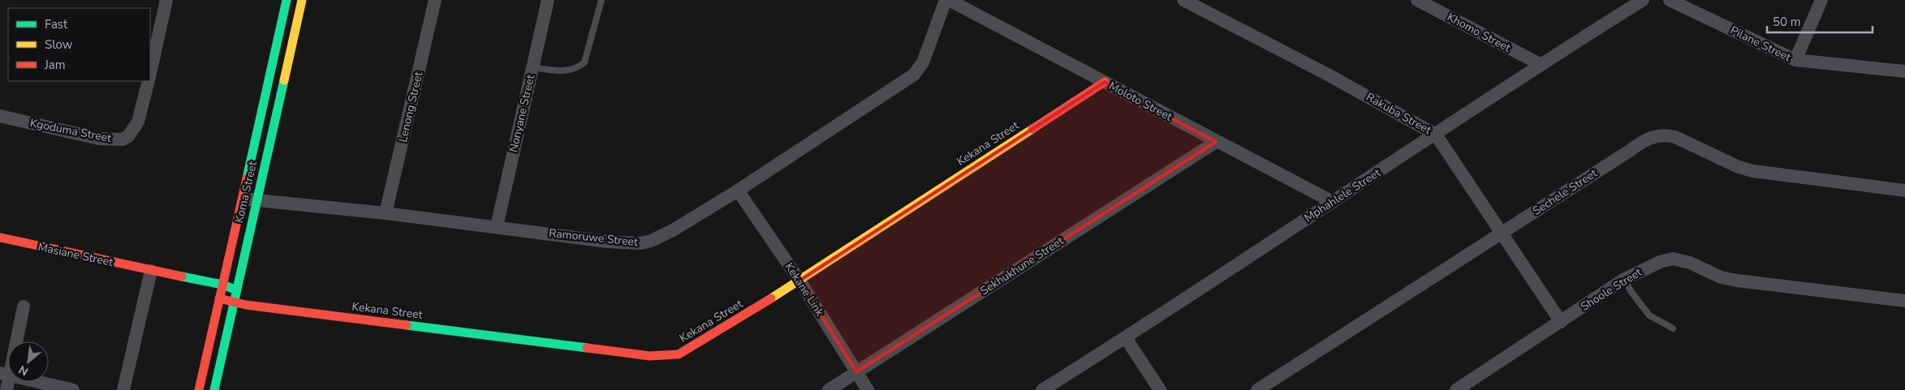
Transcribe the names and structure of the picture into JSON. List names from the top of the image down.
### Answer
{
  "streets": {
    "street": [
      "Khomo Street",
      "Pilane Street",
      "Moloto Street",
      "Lenong Street",
      "Nonyane Street",
      "Rakuba Street",
      "Kgoduma Street",
      "Kekana Street",
      "Koma Street",
      "Sechele Street",
      "Mphahlele Street",
      "Ramoruwe Street",
      "Masiane Street",
      "Sekhukhune Street",
      "Kekane Link",
      "Shoole Street"
    ]
  },
  "crossings": [
    ["Khomo Street", "Mphahlele Street"],
    ["Moloto Street", "Kekana Street"],
    ["Moloto Street", "Mphahlele Street"],
    ["Moloto Street", "Sekhukhune Street"],
    ["Lenong Street", "Ramoruwe Street"],
    ["Nonyane Street", "Ramoruwe Street"],
    ["Rakuba Street", "Sechele Street"],
    ["Rakuba Street", "Mphahlele Street"],
    ["Rakuba Street", "Shoole Street"],
    ["Kekana Street", "Koma Street"],
    ["Kekana Street", "Kekane Link"],
    ["Koma Street", "Ramoruwe Street"],
    ["Koma Street", "Masiane Street"],
    ["Ramoruwe Street", "Kekane Link"],
    ["Sekhukhune Street", "Kekane Link"]
  ],
  "legend": ["Fast", "Slow", "Jam"],
  "scale_bar": "50 m",
  "north": "bottom left"
}
